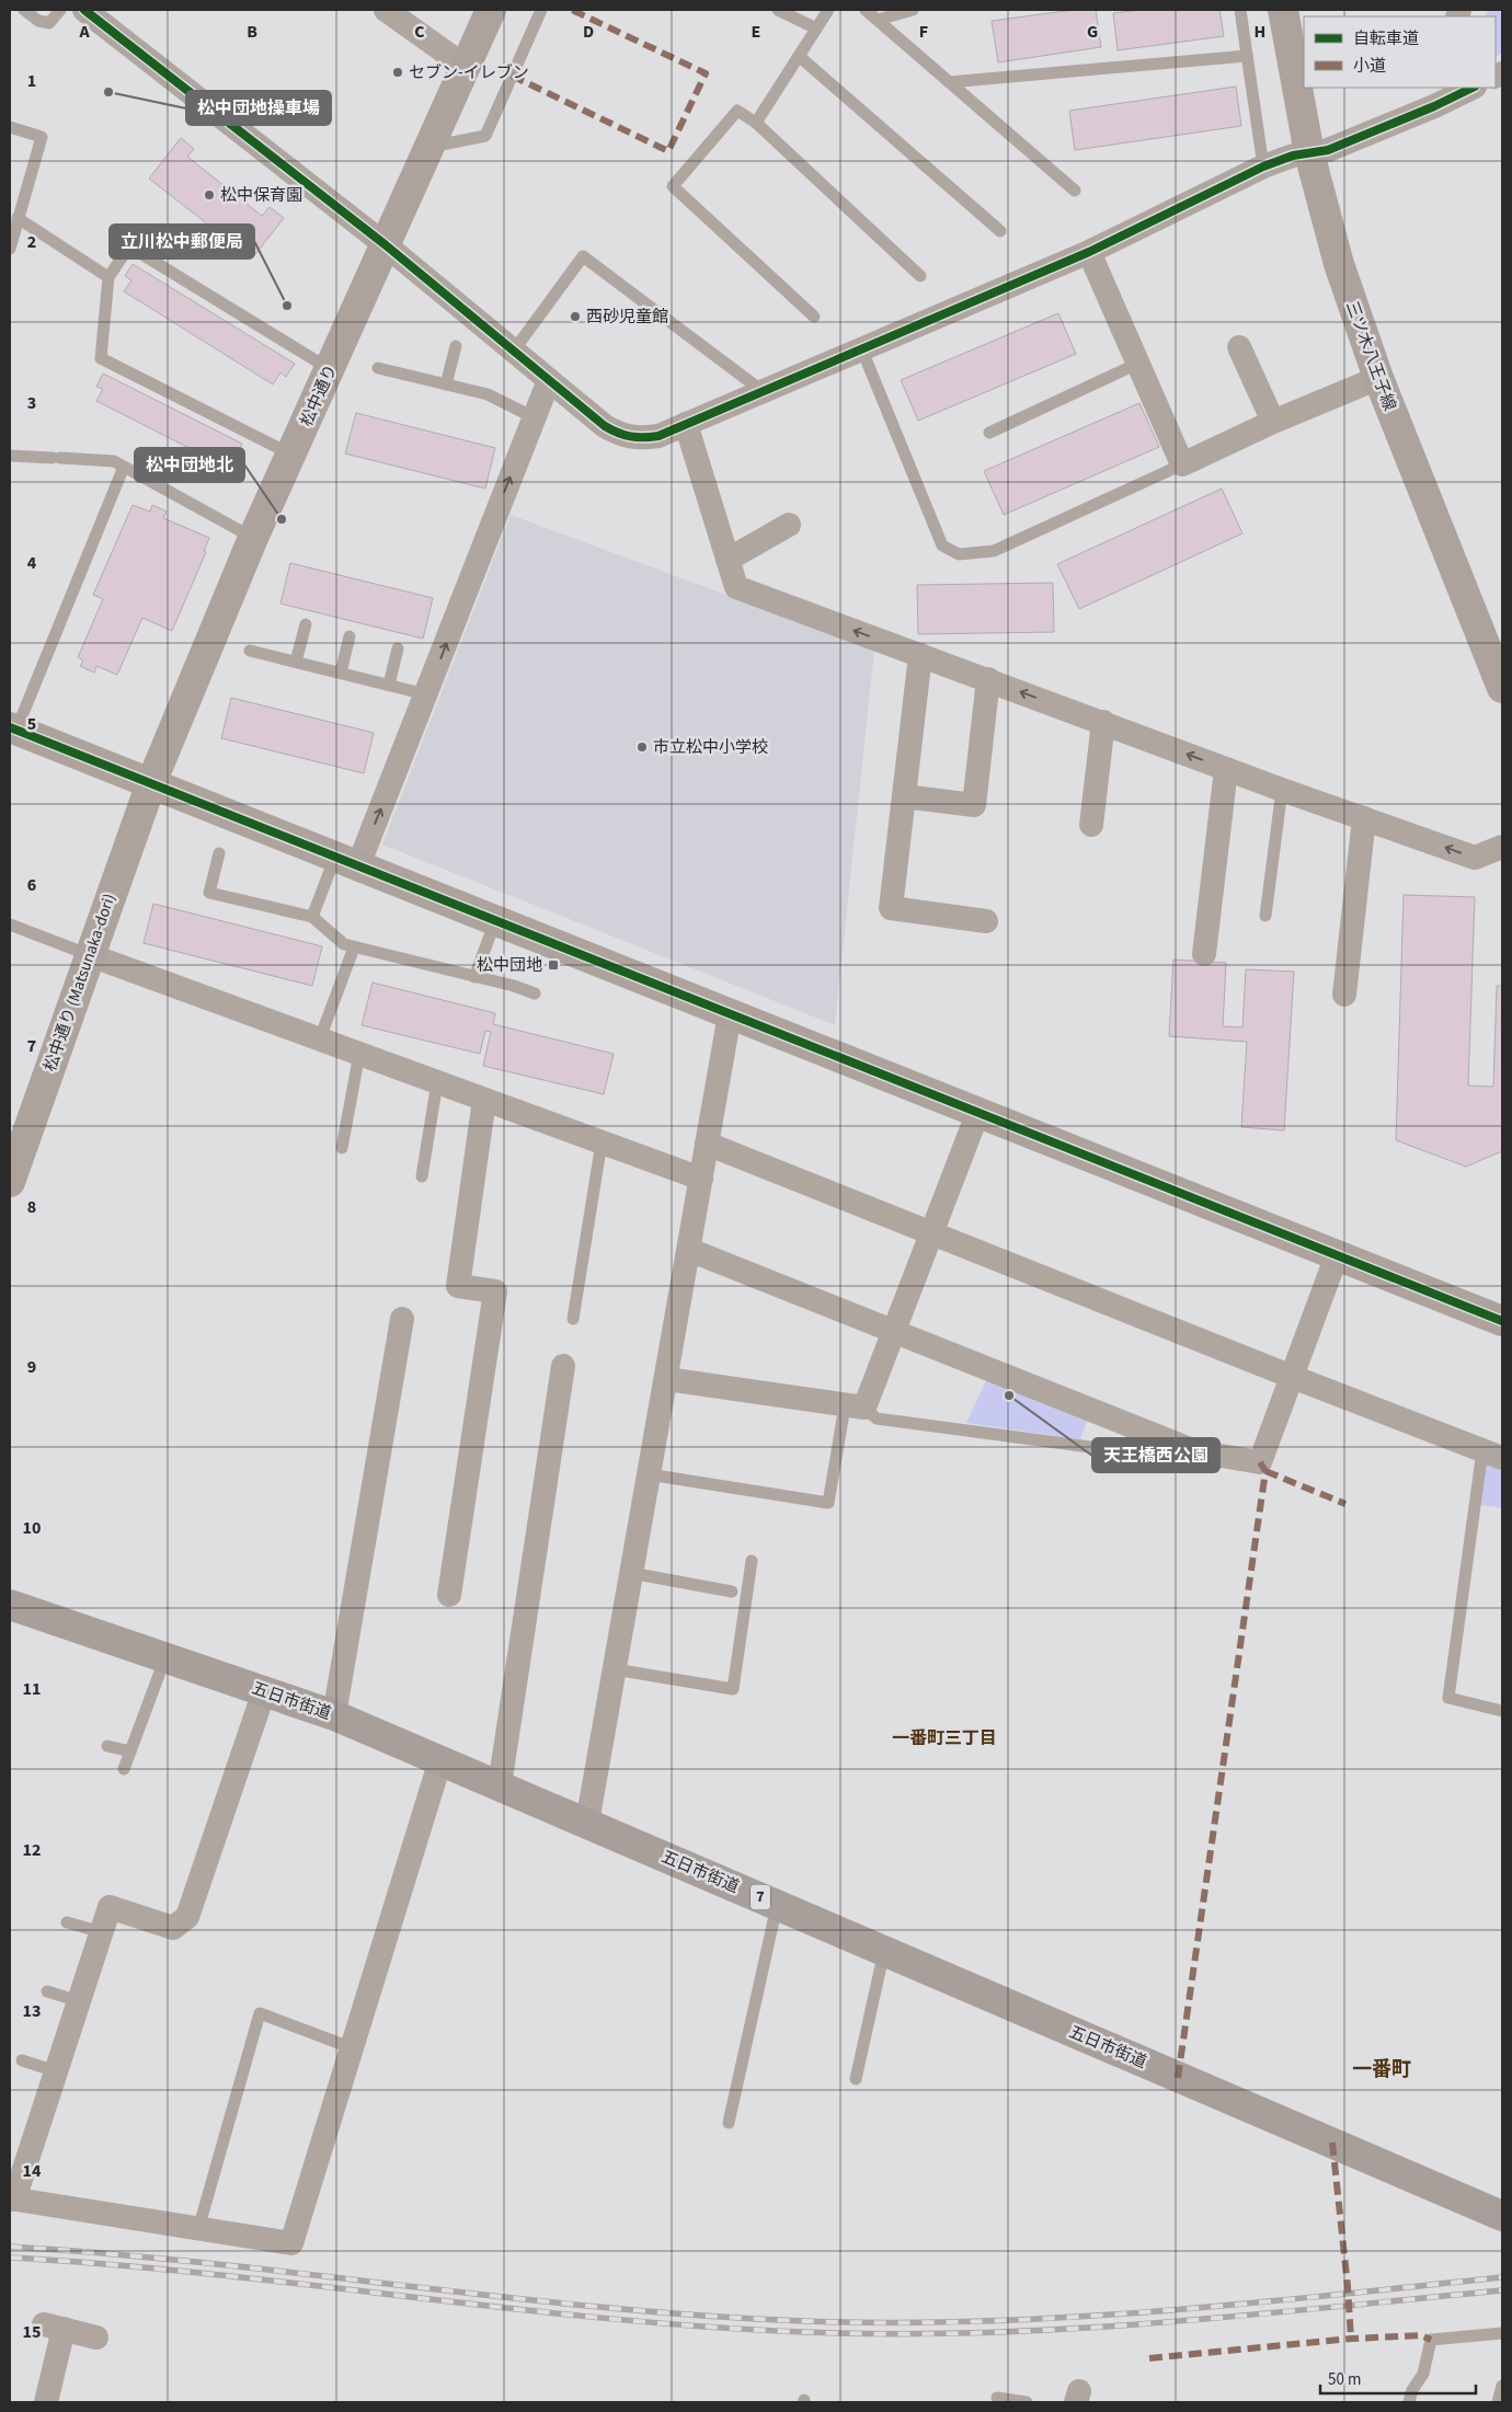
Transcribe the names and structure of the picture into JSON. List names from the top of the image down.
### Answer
{
  "streets": {
    "main road": ["五日市街道", "7"],
    "street": ["三ツ木八王子線", "松中通り", "松中通り (Matsunaka-dori)"]
  },
  "crossings": [
    ["松中通り", "松中通り (Matsunaka-dori)"]
  ],
  "districts": ["一番町三丁目", "一番町"],
  "places": {
    "other": [
      "セブン-イレブン",
      "松中団地操車場",
      "松中保育園",
      "立川松中郵便局",
      "西砂児童館",
      "松中団地北",
      "市立松中小学校",
      "天王橋西公園"
    ],
    "transit": ["松中団地"]
  },
  "legend": ["自転車道", "小道"],
  "scale_bar": "50 m",
  "grid": {
    "columns": [
      "A",
      "B",
      "C",
      "D",
      "E",
      "F",
      "G",
      "H"
    ],
    "rows": [
      "1",
      "2",
      "3",
      "4",
      "5",
      "6",
      "7",
      "8",
      "9",
      "10",
      "11",
      "12",
      "13",
      "14",
      "15"
    ]
  }
}
